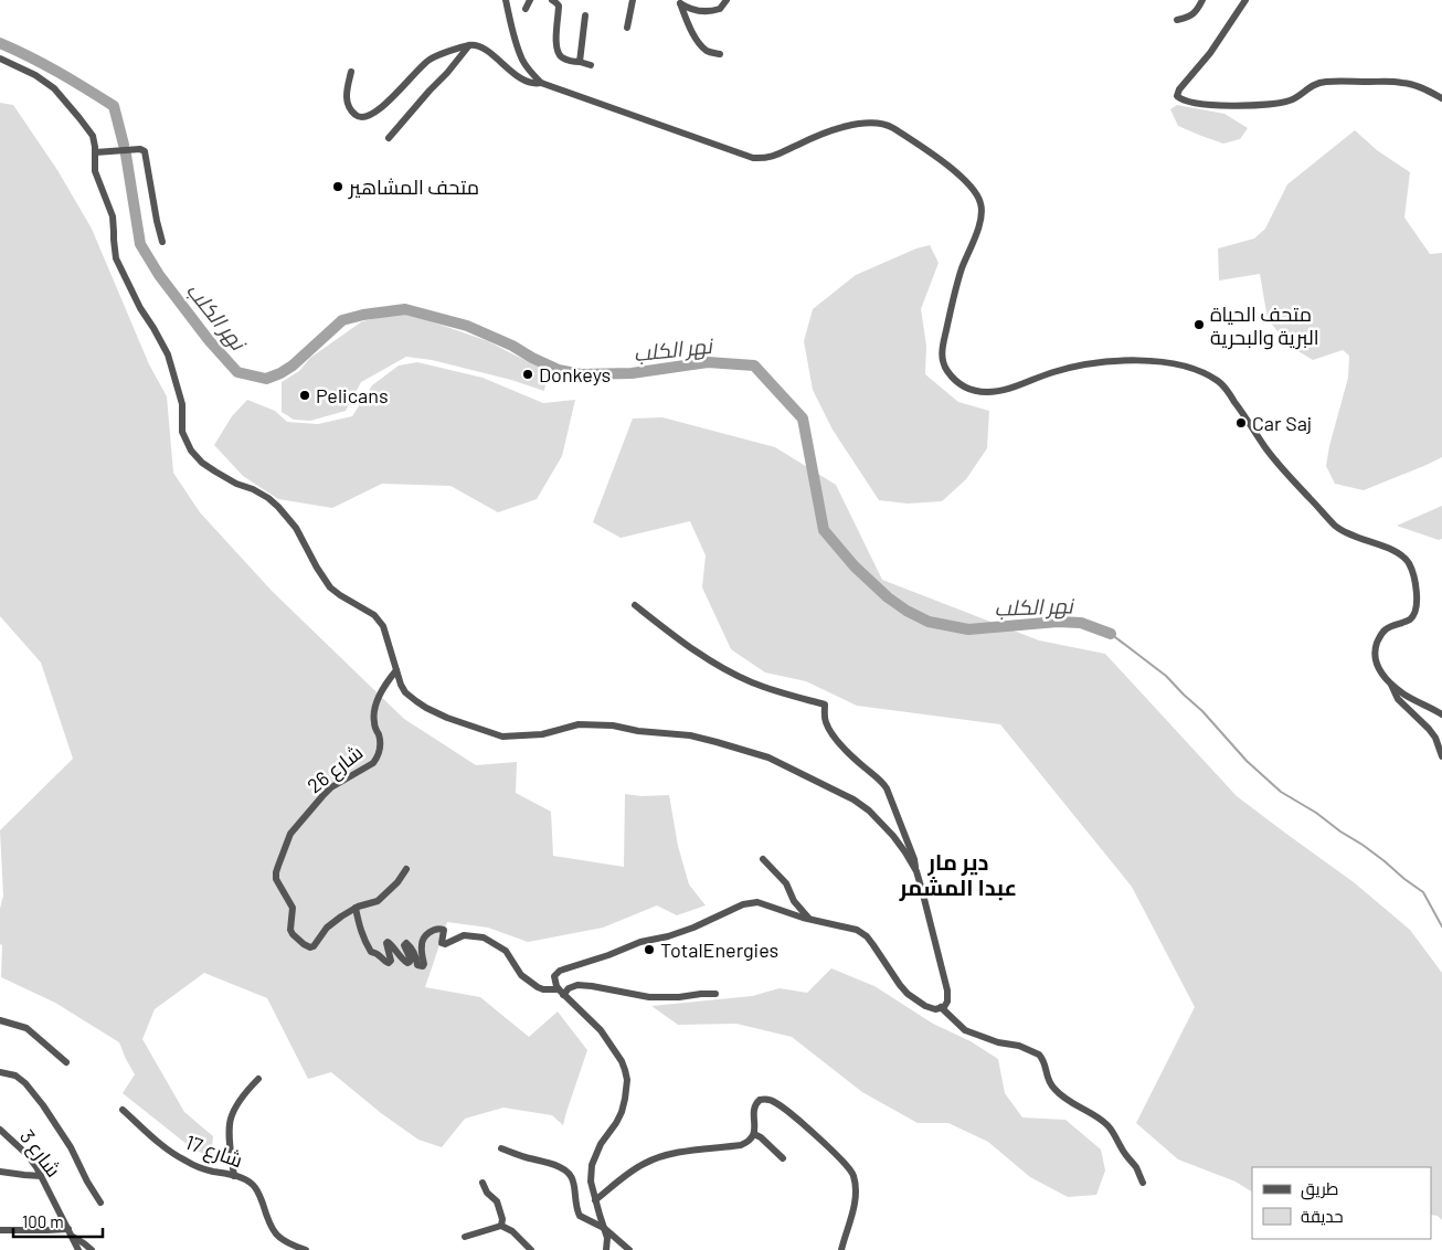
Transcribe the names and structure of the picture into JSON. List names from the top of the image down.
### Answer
{
  "streets": {
    "street": ["شارع 26", "شارع 17", "شارع 3"]
  },
  "districts": ["دير مار عبدا المشمر"],
  "water": ["نهر الكلب"],
  "places": [
    "متحف المشاهير",
    "متحف الحياة البرية والبحرية",
    "Donkeys",
    "Pelicans",
    "Car Saj",
    "TotalEnergies"
  ],
  "legend": ["طريق", "حديقة"],
  "scale_bar": "100 m"
}
